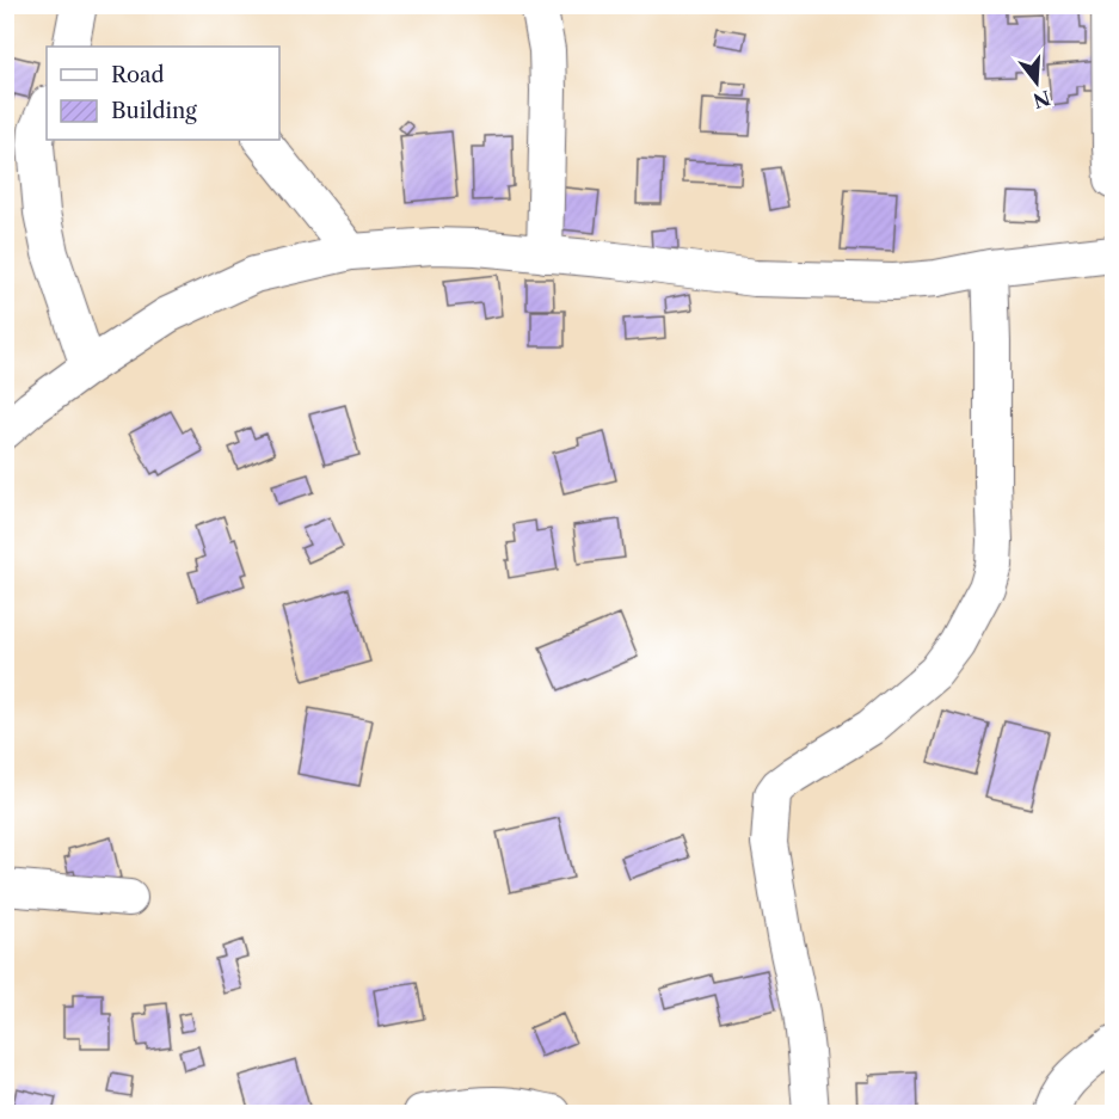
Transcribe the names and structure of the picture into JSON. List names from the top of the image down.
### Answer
{
  "legend": ["Road", "Building"],
  "north": "bottom"
}
